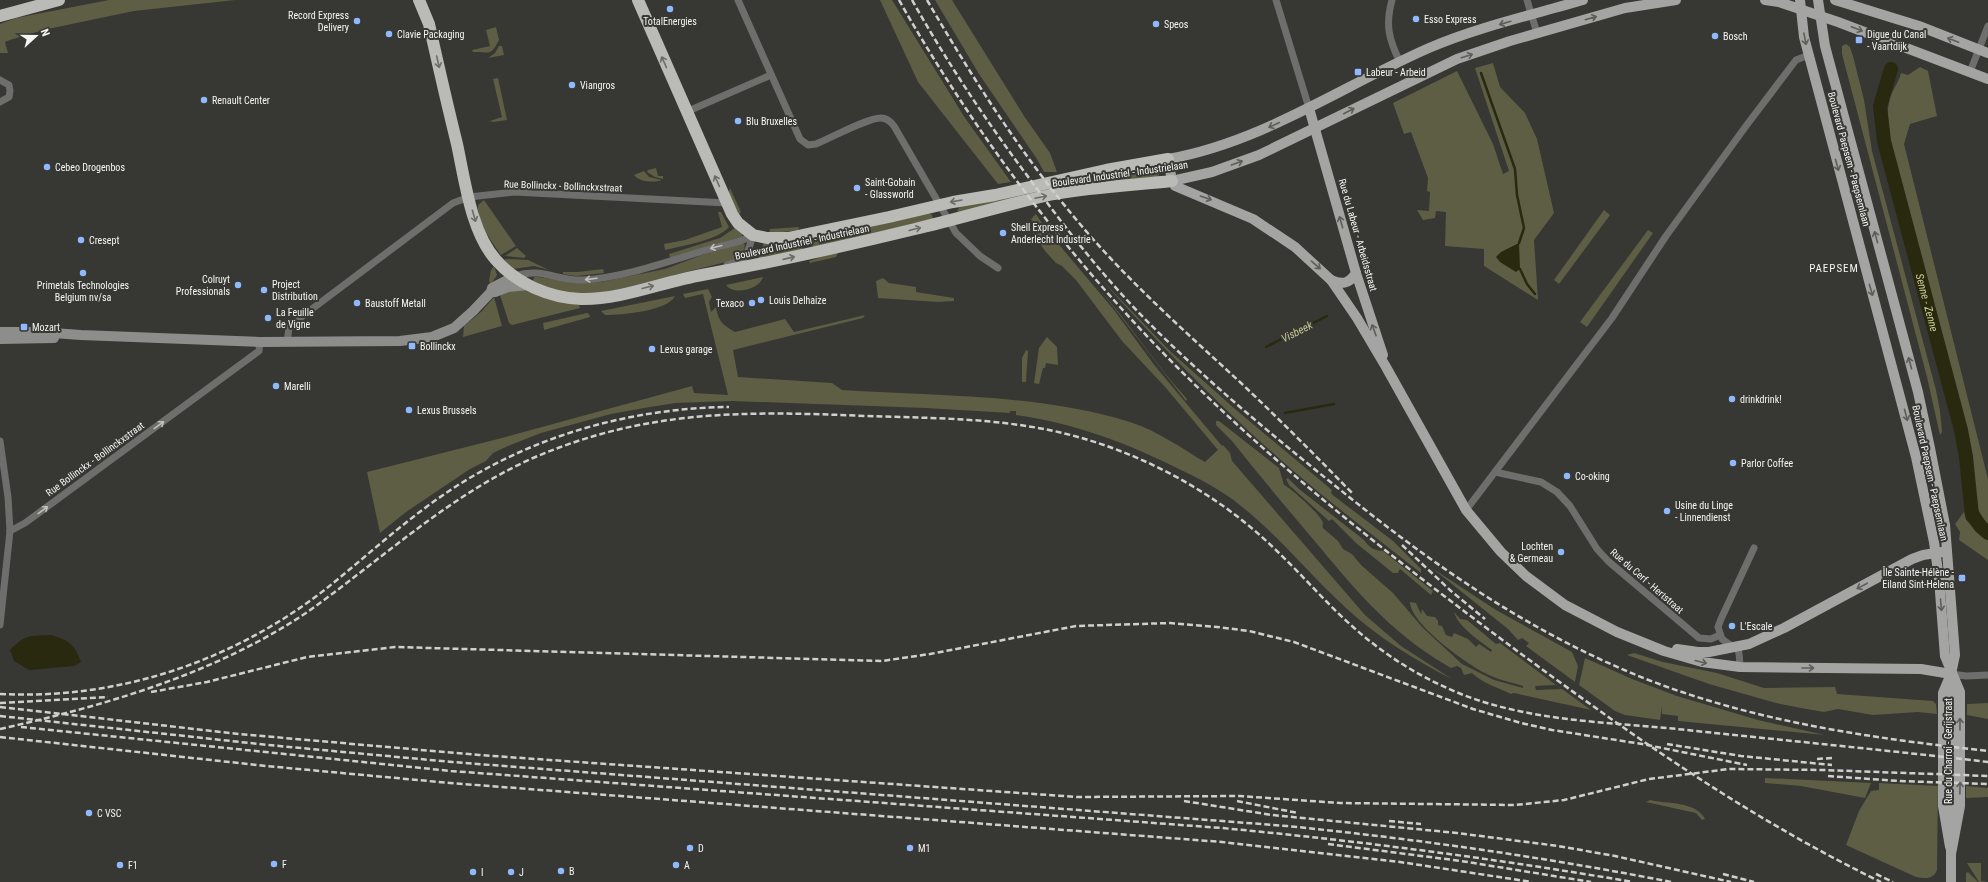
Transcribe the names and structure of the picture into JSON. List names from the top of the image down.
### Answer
{
  "streets": {
    "highway": ["Boulevard Industriel - Industrielaan"],
    "main road": ["Boulevard Paepsem - Paepsemlaan", "Rue du Labeur - Arbeidsstraat", "Rue du Charroi - Gerijstraat"],
    "street": ["Rue Bollinckx - Bollinckxstraat", "Rue du Cerf - Hertstraat"]
  },
  "crossings": [
    ["Boulevard Paepsem - Paepsemlaan", "Rue du Charroi - Gerijstraat"],
    ["Boulevard Industriel - Industrielaan", "Rue Bollinckx - Bollinckxstraat"],
    ["Boulevard Industriel - Industrielaan", "Rue du Labeur - Arbeidsstraat"]
  ],
  "one_way": ["Rue Bollinckx - Bollinckxstraat"],
  "districts": ["PAEPSEM"],
  "water": ["Senne - Zenne", "Visbeek"],
  "places": {
    "other": [
      "TotalEnergies",
      "Esso Express",
      "Record Express Delivery",
      "Speos",
      "Clavie Packaging",
      "Bosch",
      "Viangros",
      "Renault Center",
      "Blu Bruxelles",
      "Cebeo Drogenbos",
      "Saint-Gobain - Glassworld",
      "Shell Express Anderlecht Industrie",
      "Cresept",
      "Primetals Technologies Belgium nv/sa",
      "Colruyt Professionals",
      "Project Distribution",
      "Louis Delhaize",
      "Baustoff Metall",
      "Texaco",
      "La Feuille de Vigne",
      "Lexus garage",
      "Marelli",
      "drinkdrink!",
      "Lexus Brussels",
      "Parlor Coffee",
      "Co-oking",
      "Usine du Linge - Linnendienst",
      "Lochten & Germeau",
      "L'Escale",
      "C VSC",
      "D",
      "M1",
      "F",
      "F1",
      "A",
      "B",
      "I",
      "J"
    ],
    "transit": [
      "Digue du Canal - Vaartdijk",
      "Labeur - Arbeid",
      "Mozart",
      "Bollinckx",
      "Île Sainte-Hélène - Eiland Sint-Helena"
    ]
  },
  "north": "right"
}
